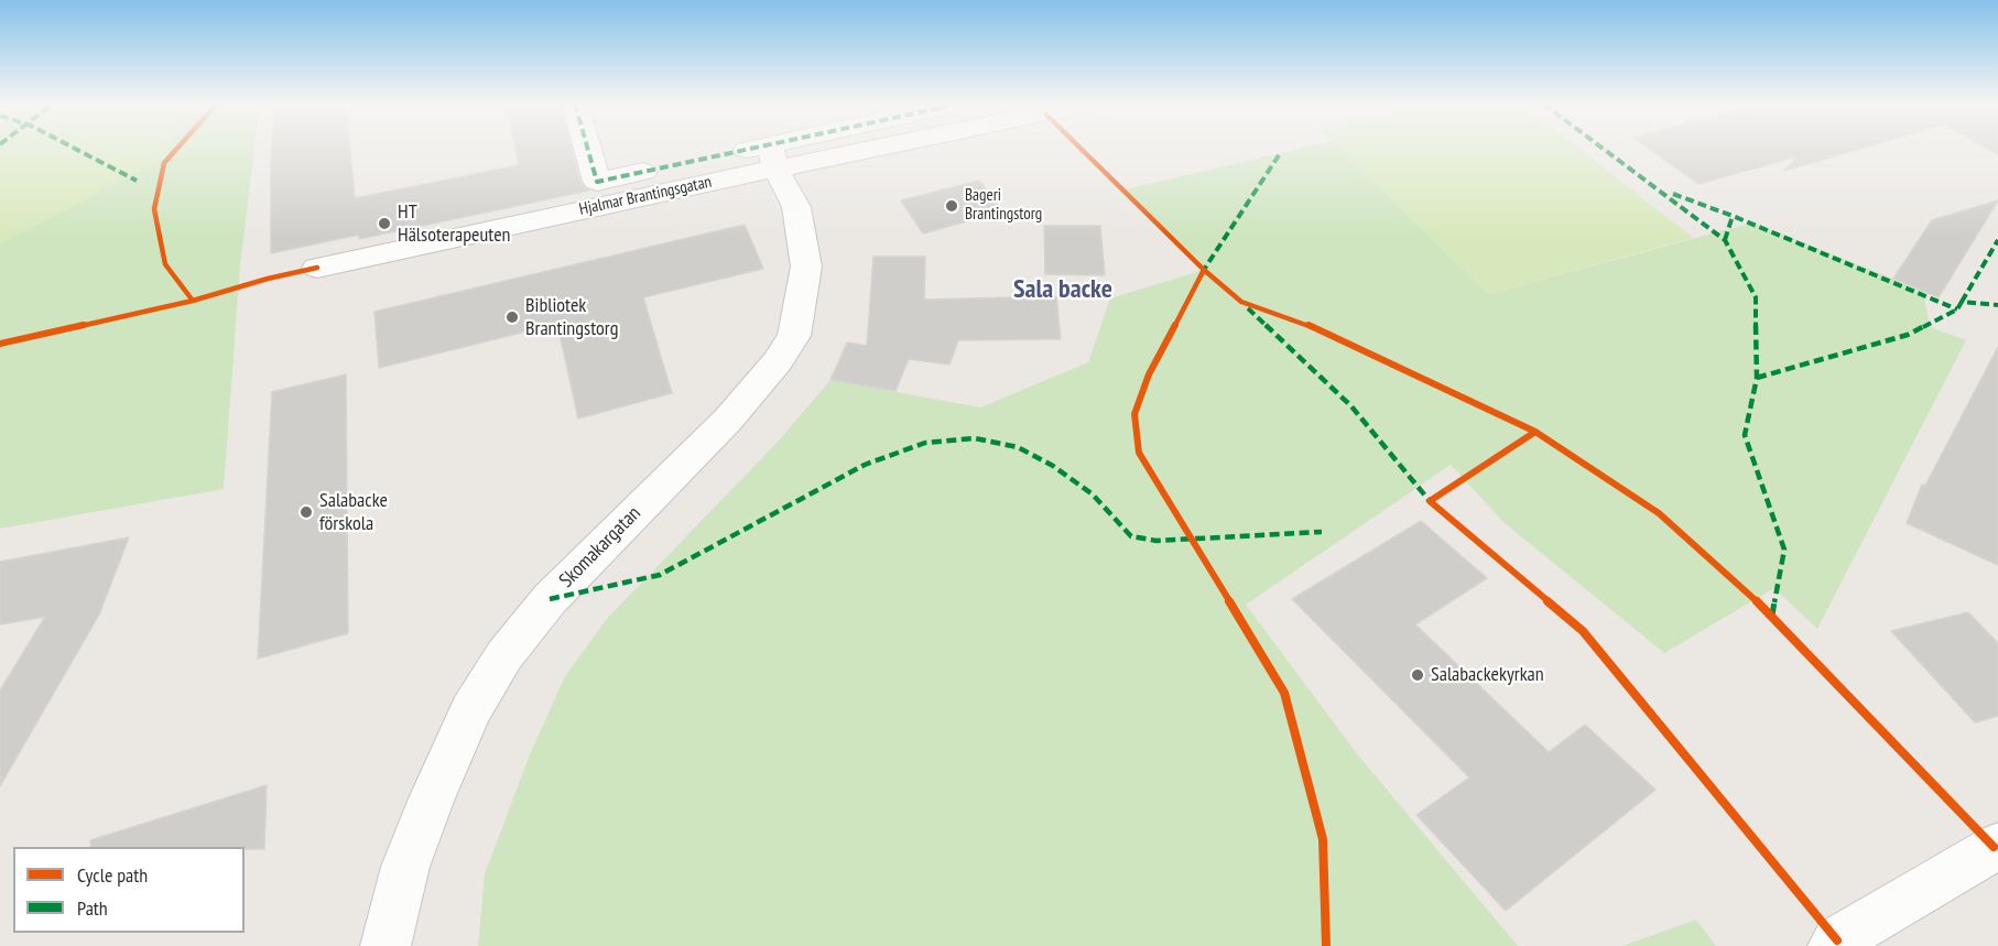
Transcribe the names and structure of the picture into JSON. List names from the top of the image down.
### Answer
{
  "streets": {
    "street": ["Hjalmar Brantingsgatan", "Skomakargatan"]
  },
  "crossings": [
    ["Hjalmar Brantingsgatan", "Skomakargatan"]
  ],
  "districts": ["Sala backe"],
  "places": [
    "Bageri Brantingstorg",
    "HT Hälsoterapeuten",
    "Bibliotek Brantingstorg",
    "Salabacke förskola",
    "Salabackekyrkan"
  ],
  "legend": ["Cycle path", "Path"]
}
